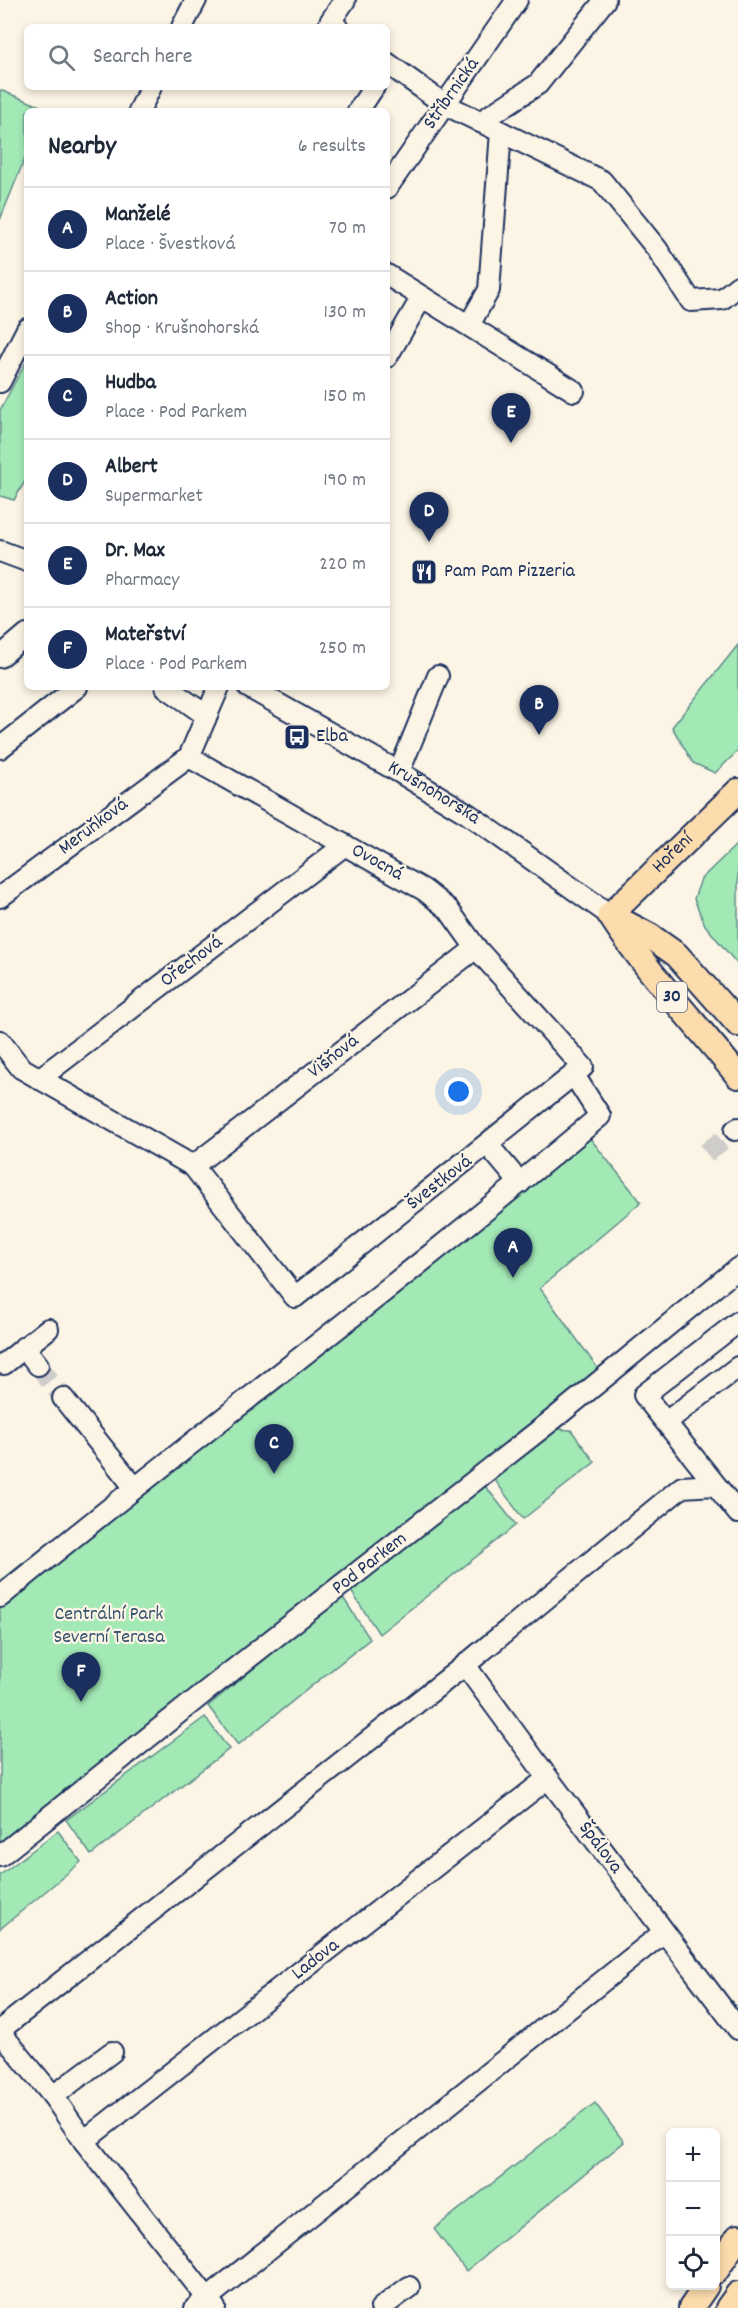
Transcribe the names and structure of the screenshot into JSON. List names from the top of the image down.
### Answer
{
  "streets": {
    "main road": ["Krušnohorská", "Hoření", "30"],
    "street": [
      "Stříbrnická",
      "Meruňková",
      "Ovocná",
      "Ořechová",
      "Višňová",
      "Švestková",
      "Pod Parkem",
      "Špálova",
      "Ladova"
    ]
  },
  "crossings": [
    ["Krušnohorská", "Hoření"],
    ["Meruňková", "Ovocná"],
    ["Ovocná", "Ořechová"],
    ["Ovocná", "Višňová"],
    ["Ovocná", "Švestková"],
    ["Višňová", "Švestková"],
    ["Špálova", "Ladova"]
  ],
  "parks": ["Centrální Park Severní Terasa"],
  "places": {
    "restaurant": ["Pam Pam Pizzeria"],
    "bus stop": ["Elba"]
  },
  "page": {
    "search": "Search here",
    "heading": ["Nearby", "6 results"],
    "list": [
      {
        "mark": "A",
        "name": "Manželé",
        "note": "Place · Švestková",
        "value": "70 m"
      },
      {
        "mark": "B",
        "name": "Action",
        "note": "Shop · Krušnohorská",
        "value": "130 m"
      },
      {
        "mark": "C",
        "name": "Hudba",
        "note": "Place · Pod Parkem",
        "value": "150 m"
      },
      {
        "mark": "D",
        "name": "Albert",
        "note": "Supermarket",
        "value": "190 m"
      },
      {
        "mark": "E",
        "name": "Dr. Max",
        "note": "Pharmacy",
        "value": "220 m"
      },
      {
        "mark": "F",
        "name": "Mateřství",
        "note": "Place · Pod Parkem",
        "value": "250 m"
      }
    ],
    "pins": [
      "E",
      "D",
      "B",
      "A",
      "C",
      "F"
    ],
    "map_buttons": ["+", "−"]
  }
}
